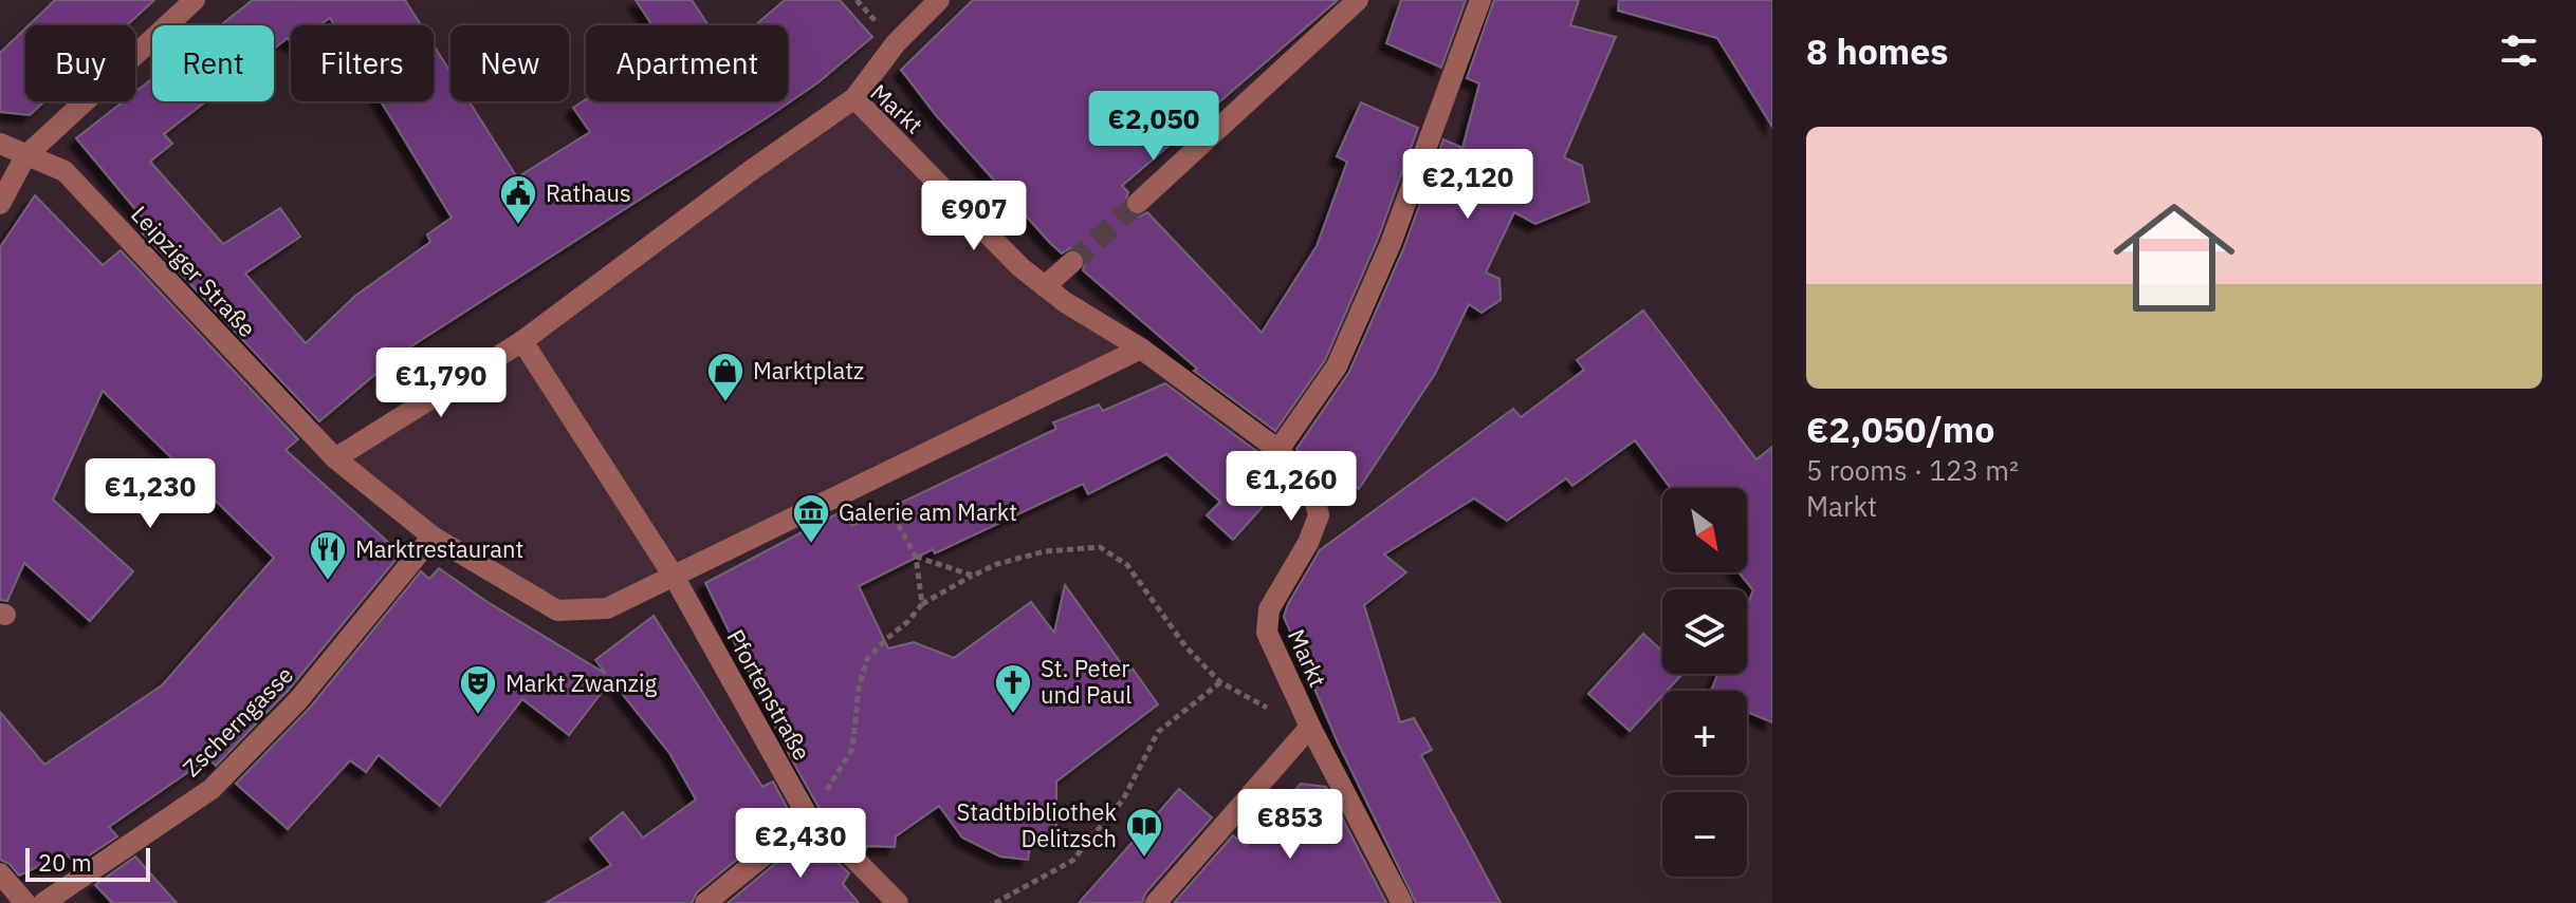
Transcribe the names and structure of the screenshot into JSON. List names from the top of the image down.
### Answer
{
  "streets": {
    "street": [
      "Markt",
      "Leipziger Straße",
      "Pfortenstraße",
      "Zscherngasse"
    ]
  },
  "crossings": [
    ["Markt", "Leipziger Straße"]
  ],
  "places": {
    "public building": ["Rathaus"],
    "shop": ["Marktplatz"],
    "museum": ["Galerie am Markt"],
    "restaurant": ["Marktrestaurant"],
    "church": ["St. Peter und Paul"],
    "theatre": ["Markt Zwanzig"],
    "library": ["Stadtbibliothek Delitzsch"]
  },
  "scale_bar": "20 m",
  "north": "bottom right",
  "page": {
    "heading": "8 homes",
    "chip": [
      "Buy",
      "Rent",
      "Filters",
      "New",
      "Apartment"
    ],
    "price": [
      "€2,050",
      "€2,120",
      "€907",
      "€1,790",
      "€1,260",
      "€1,230",
      "€853",
      "€2,430"
    ],
    "list": [
      {
        "name": "€2,050/mo",
        "note": "5 rooms · 123 m² · Markt"
      }
    ],
    "map_buttons": ["+", "−"],
    "scale": "20 m"
  }
}
